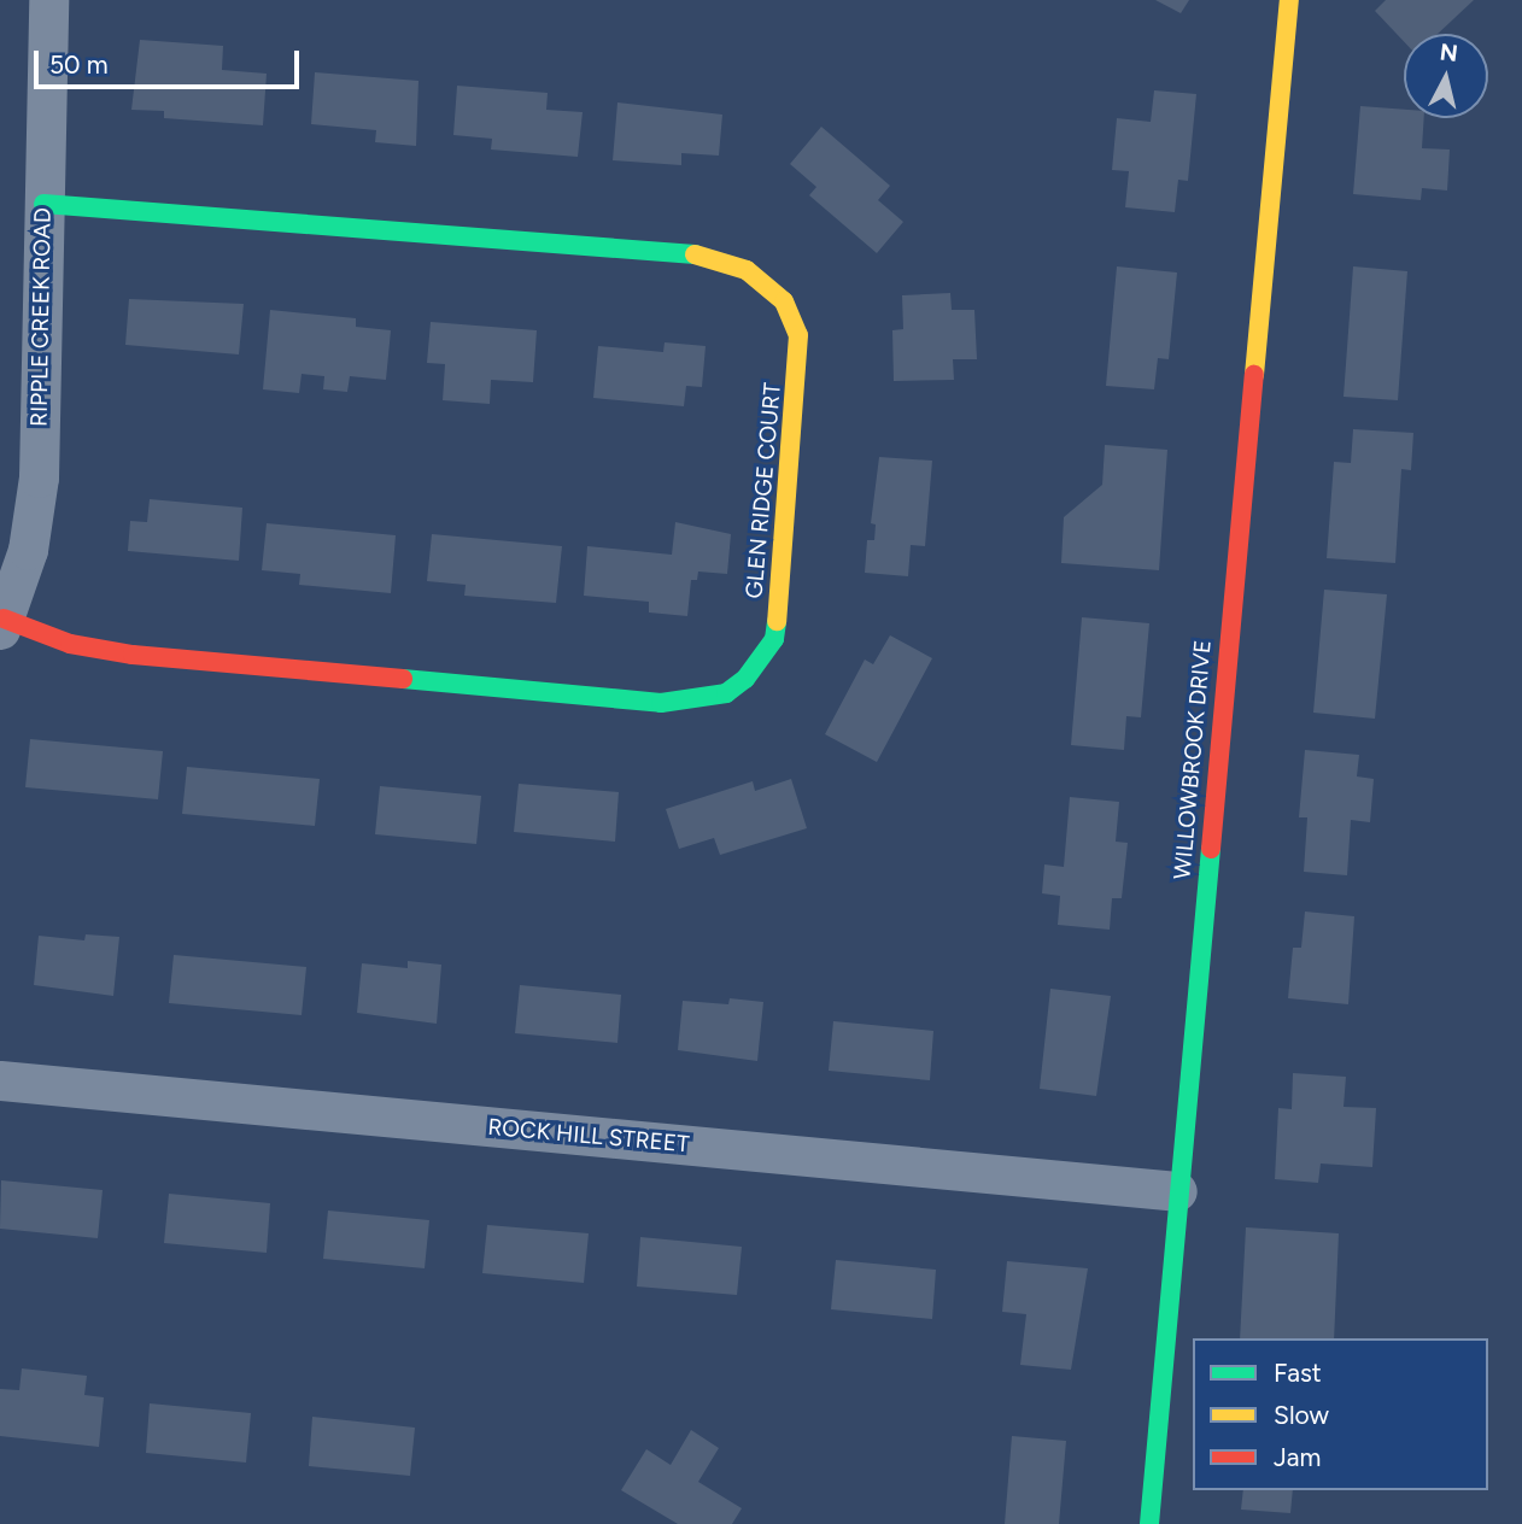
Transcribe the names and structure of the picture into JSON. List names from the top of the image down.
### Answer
{
  "streets": {
    "street": [
      "RIPPLE CREEK ROAD",
      "GLEN RIDGE COURT",
      "WILLOWBROOK DRIVE",
      "ROCK HILL STREET"
    ]
  },
  "crossings": [
    ["RIPPLE CREEK ROAD", "GLEN RIDGE COURT"],
    ["WILLOWBROOK DRIVE", "ROCK HILL STREET"]
  ],
  "legend": ["Fast", "Slow", "Jam"],
  "scale_bar": "50 m",
  "north": "top"
}
